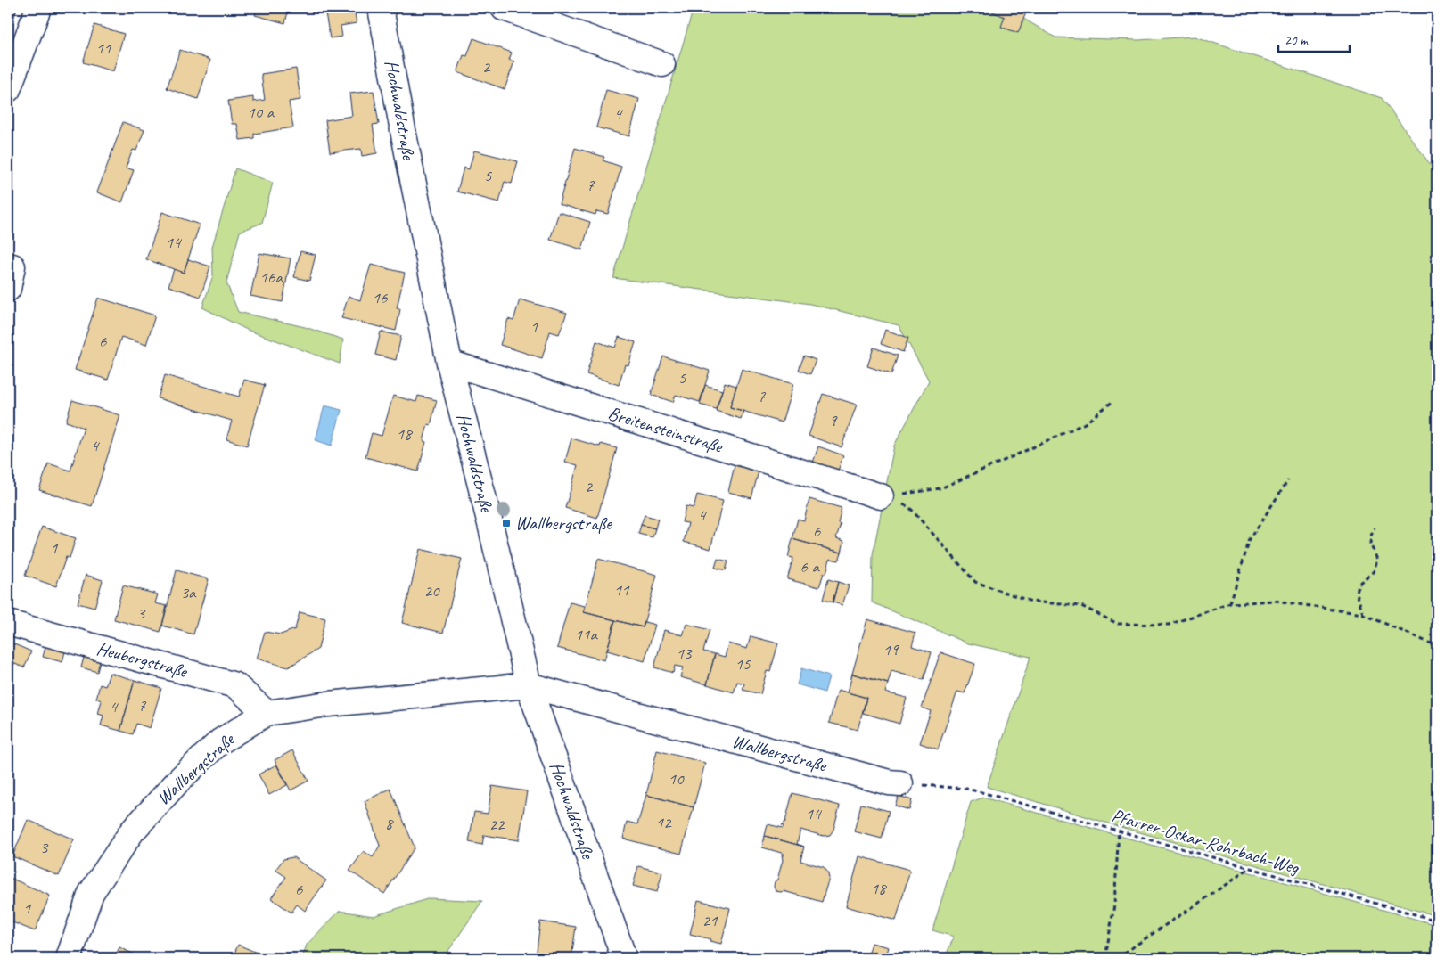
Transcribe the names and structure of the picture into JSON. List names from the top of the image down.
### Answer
{
  "streets": {
    "street": [
      "Hochwaldstraße",
      "Breitensteinstraße",
      "Heubergstraße",
      "Wallbergstraße"
    ],
    "path": ["Pfarrer-Oskar-Rohrbach-Weg"]
  },
  "crossings": [
    ["Hochwaldstraße", "Breitensteinstraße"],
    ["Hochwaldstraße", "Wallbergstraße"],
    ["Heubergstraße", "Wallbergstraße"],
    ["Wallbergstraße", "Pfarrer-Oskar-Rohrbach-Weg"]
  ],
  "places": {
    "transit": ["Wallbergstraße"]
  },
  "house_numbers": [
    "11",
    "2",
    "10 a",
    "4",
    "5",
    "7",
    "14",
    "16a",
    "16",
    "1",
    "6",
    "5",
    "7",
    "9",
    "18",
    "4",
    "2",
    "4",
    "6",
    "1",
    "6 a",
    "11",
    "20",
    "3a",
    "3",
    "11a",
    "19",
    "13",
    "15",
    "7",
    "4",
    "10",
    "14",
    "12",
    "8",
    "22",
    "3",
    "18",
    "6",
    "1",
    "21"
  ],
  "scale_bar": "20 m"
}
